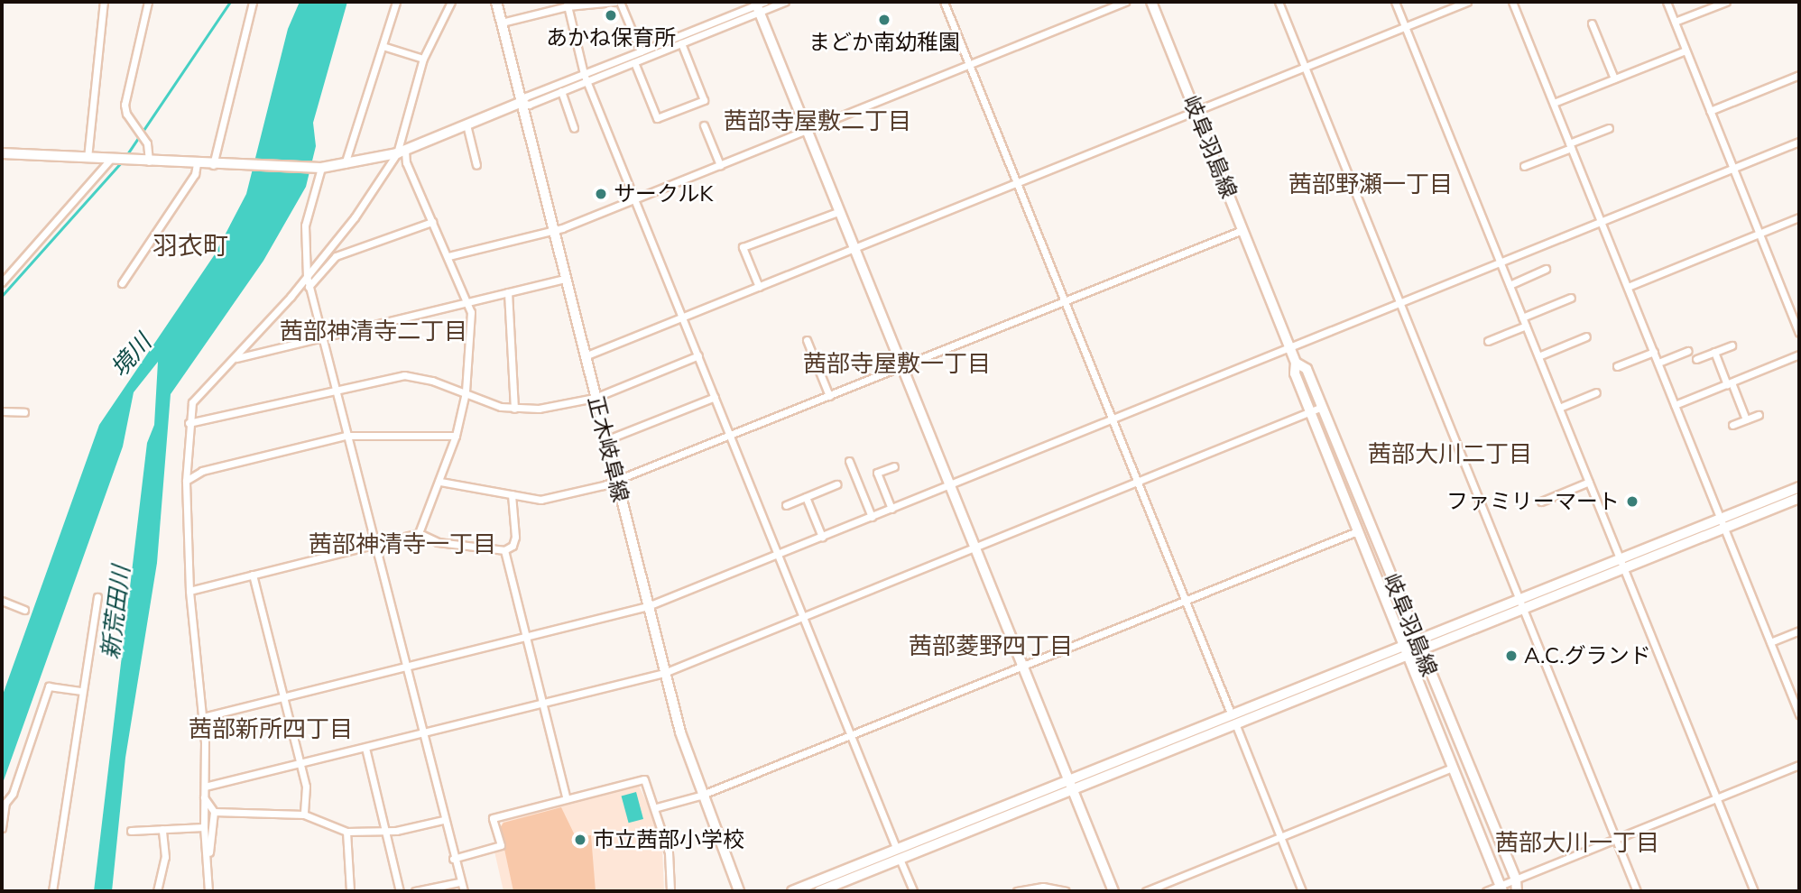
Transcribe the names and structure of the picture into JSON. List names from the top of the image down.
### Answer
{
  "streets": {
    "street": ["岐阜羽島線", "正木岐阜線"]
  },
  "districts": [
    "茜部寺屋敷二丁目",
    "茜部野瀬一丁目",
    "羽衣町",
    "茜部神清寺二丁目",
    "茜部寺屋敷一丁目",
    "茜部大川二丁目",
    "茜部神清寺一丁目",
    "茜部菱野四丁目",
    "茜部新所四丁目",
    "茜部大川一丁目"
  ],
  "water": ["境川", "新荒田川"],
  "places": [
    "あかね保育所",
    "まどか南幼稚園",
    "サークルK",
    "ファミリーマート",
    "A.C.グランド",
    "市立茜部小学校"
  ]
}
